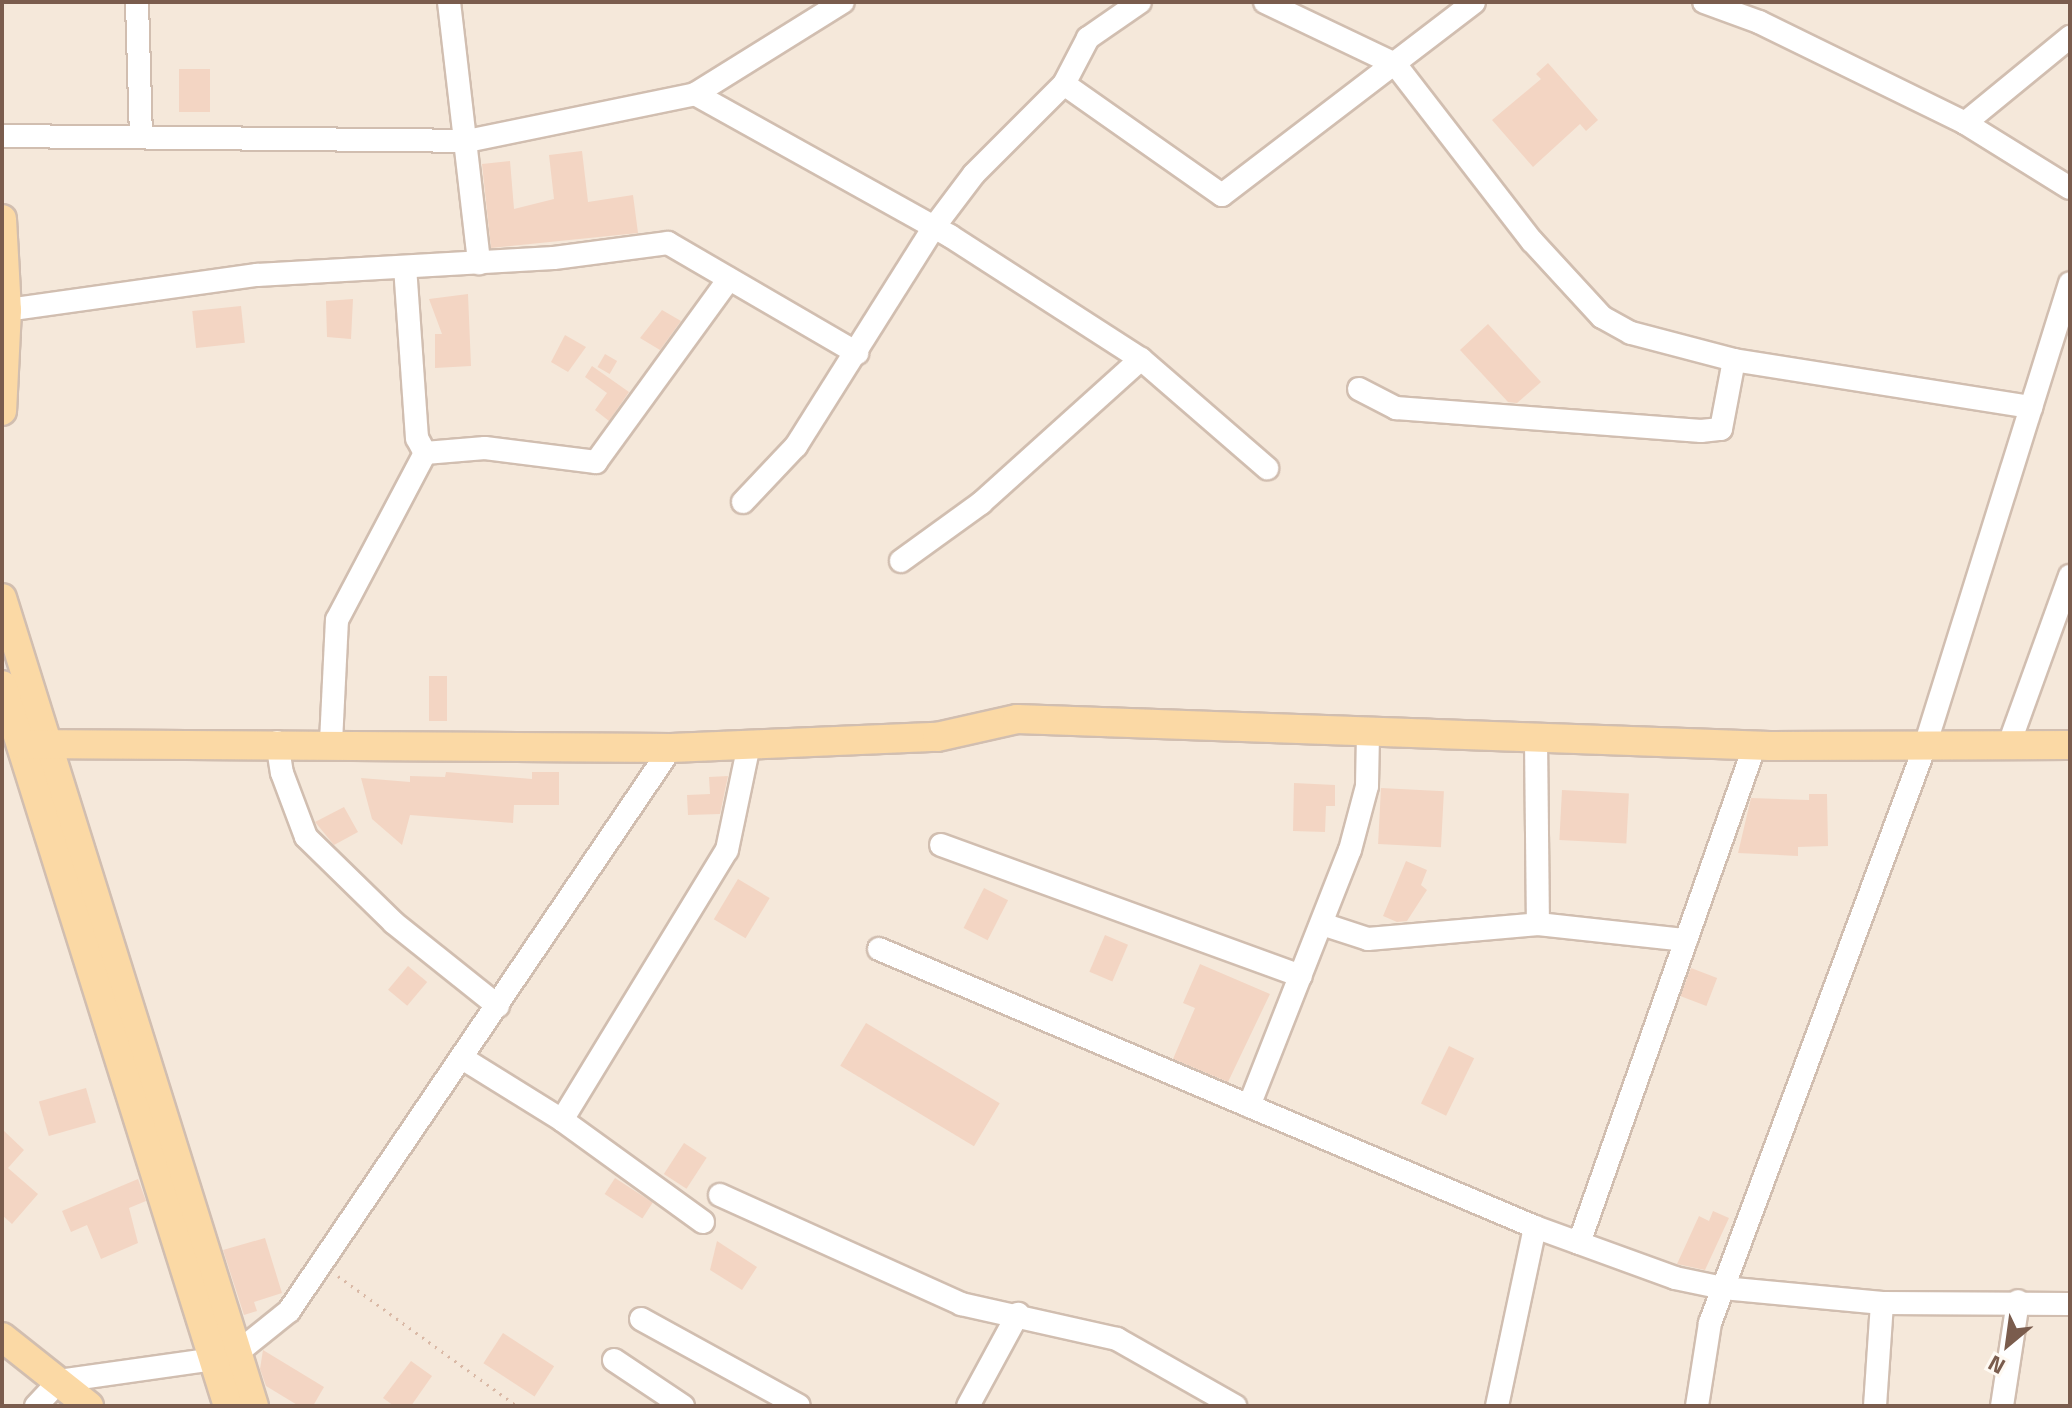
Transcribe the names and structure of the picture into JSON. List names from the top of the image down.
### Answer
{
  "north": "bottom left"
}
